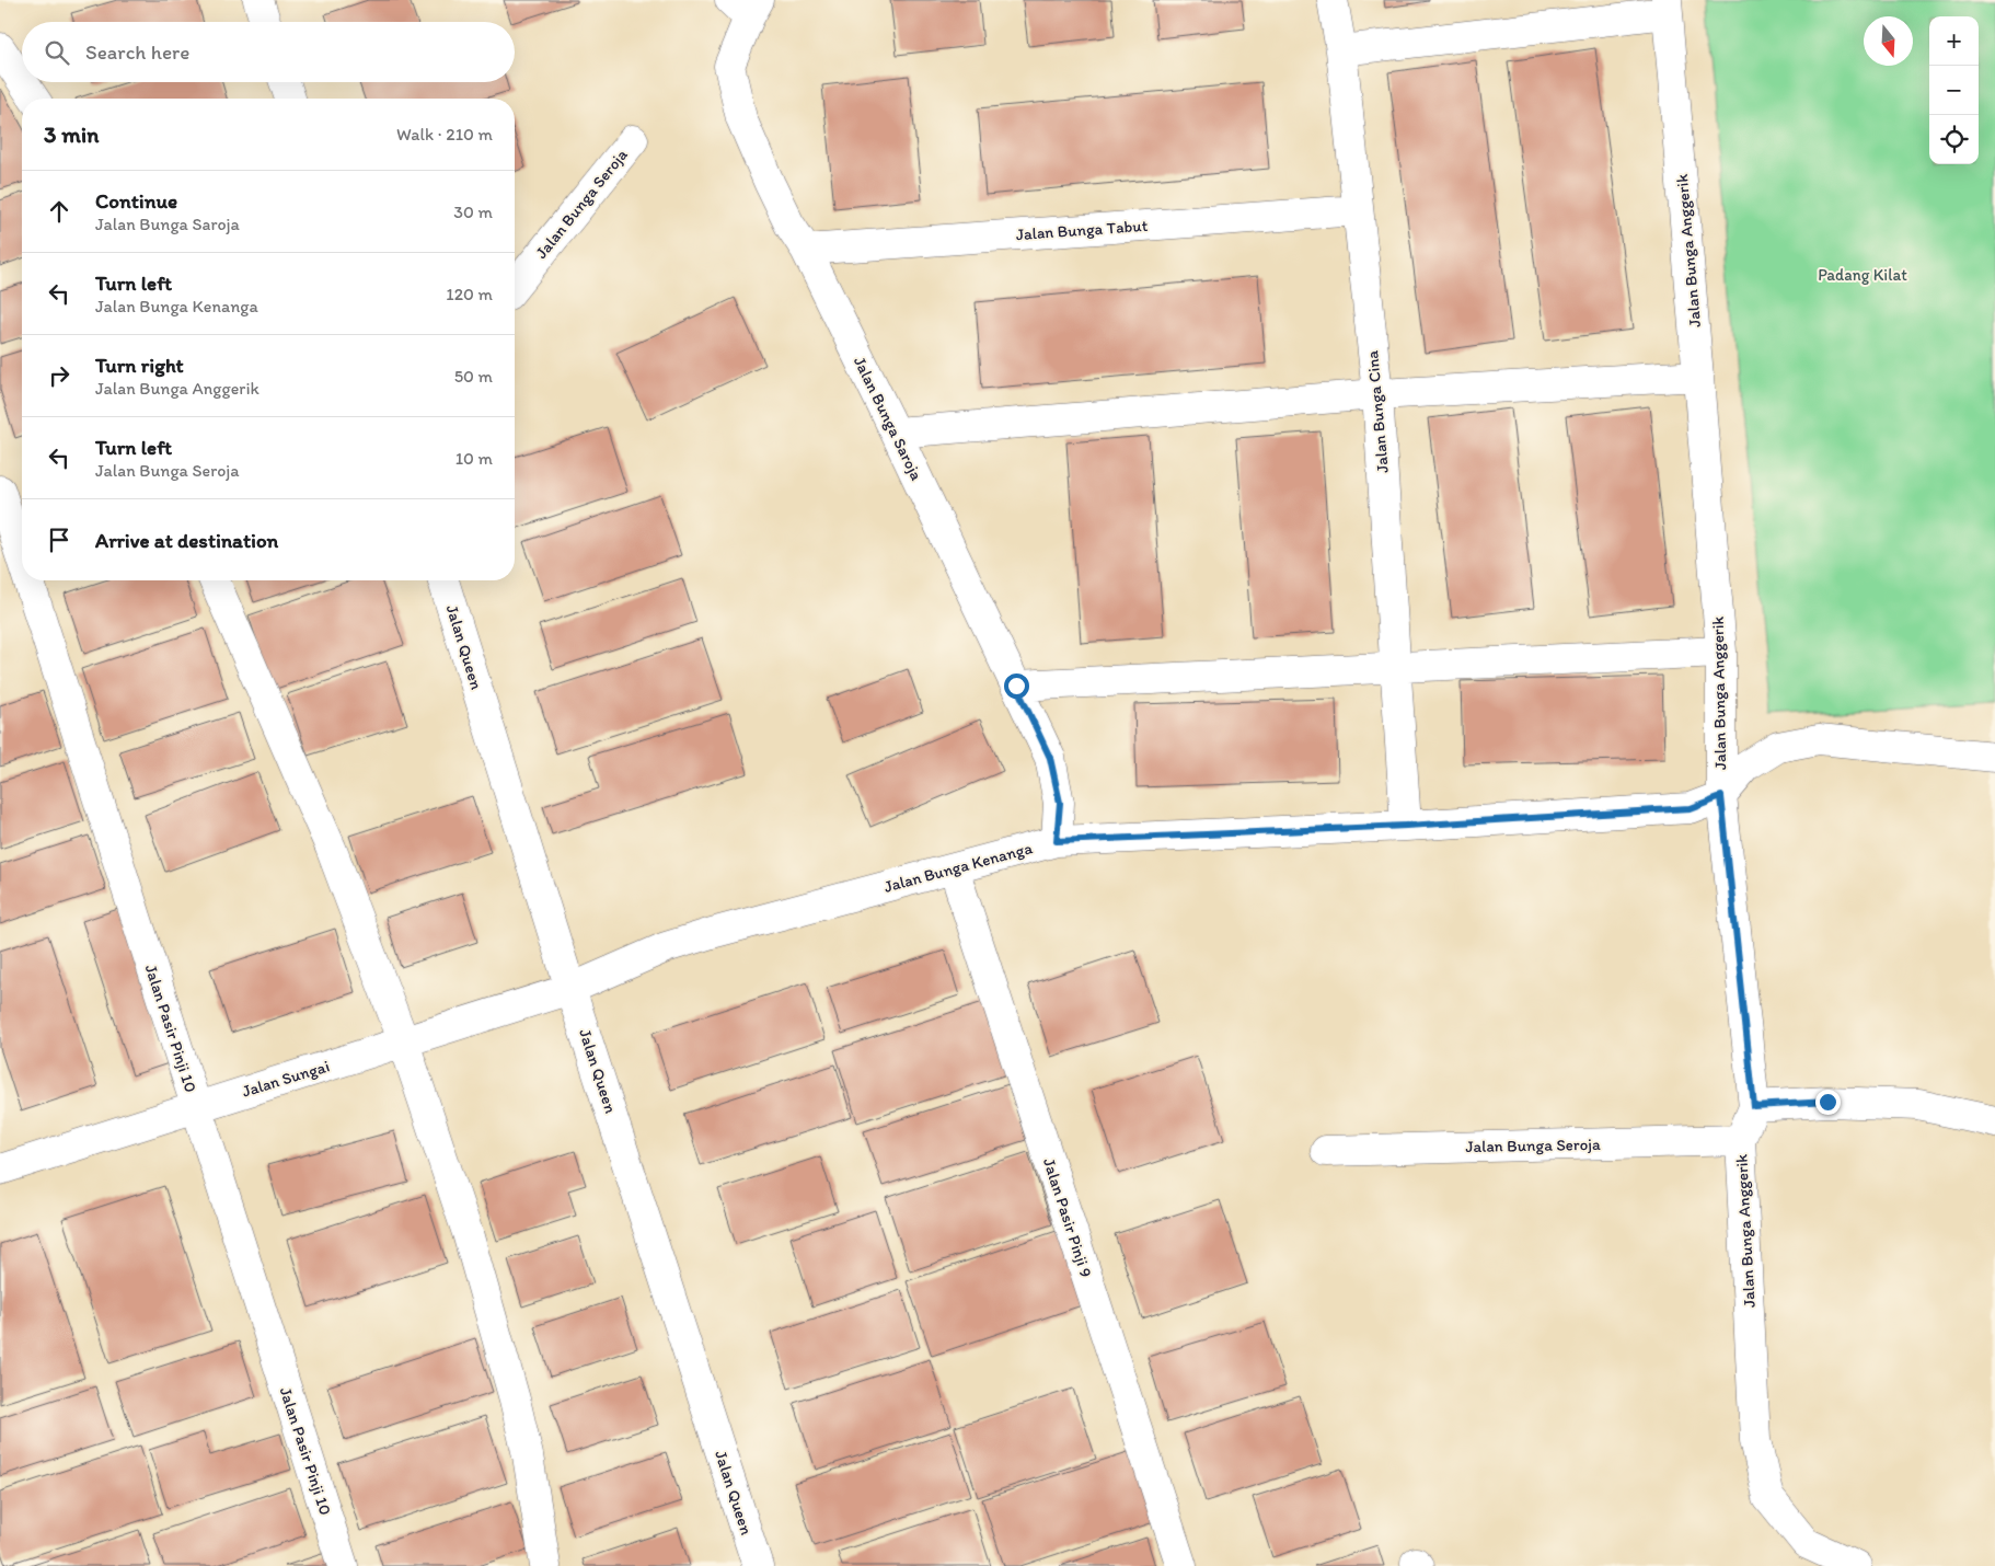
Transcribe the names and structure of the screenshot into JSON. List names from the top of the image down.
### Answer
{
  "streets": {
    "street": [
      "Jalan Bunga Seroja",
      "Jalan Bunga Tabut",
      "Jalan Bunga Anggerik",
      "Jalan Bunga Cina",
      "Jalan Bunga Saroja",
      "Jalan Queen",
      "Jalan Bunga Kenanga",
      "Jalan Pasir Pinji 10",
      "Jalan Sungai",
      "Jalan Pasir Pinji 9"
    ]
  },
  "crossings": [
    ["Jalan Bunga Seroja", "Jalan Bunga Anggerik"],
    ["Jalan Bunga Tabut", "Jalan Bunga Cina"],
    ["Jalan Bunga Tabut", "Jalan Bunga Saroja"],
    ["Jalan Bunga Anggerik", "Jalan Bunga Kenanga"],
    ["Jalan Bunga Cina", "Jalan Bunga Kenanga"],
    ["Jalan Bunga Saroja", "Jalan Bunga Kenanga"],
    ["Jalan Queen", "Jalan Bunga Kenanga"],
    ["Jalan Queen", "Jalan Sungai"],
    ["Jalan Bunga Kenanga", "Jalan Sungai"],
    ["Jalan Bunga Kenanga", "Jalan Pasir Pinji 9"],
    ["Jalan Pasir Pinji 10", "Jalan Sungai"]
  ],
  "parks": ["Padang Kilat"],
  "north": "bottom",
  "page": {
    "map_buttons": ["+", "−"],
    "search": "Search here",
    "heading": ["3 min", "Walk · 210 m"],
    "list": [
      ["Continue", "Jalan Bunga Saroja", "30 m"],
      ["Turn left", "Jalan Bunga Kenanga", "120 m"],
      ["Turn right", "Jalan Bunga Anggerik", "50 m"],
      ["Turn left", "Jalan Bunga Seroja", "10 m"],
      "Arrive at destination"
    ]
  }
}
